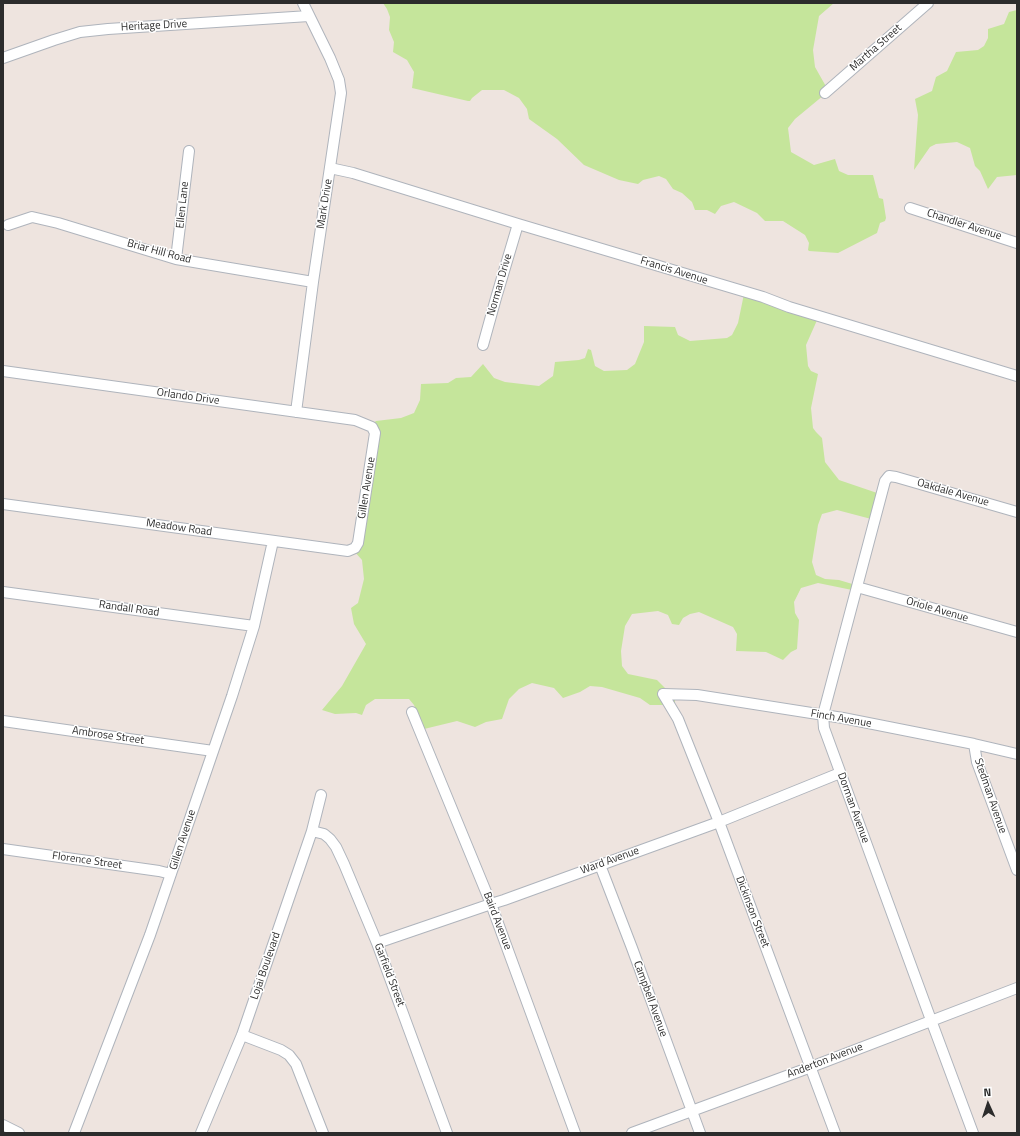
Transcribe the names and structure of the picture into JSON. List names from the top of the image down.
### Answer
{
  "streets": {
    "street": [
      "Heritage Drive",
      "Martha Street",
      "Mark Drive",
      "Ellen Lane",
      "Chandler Avenue",
      "Briar Hill Road",
      "Francis Avenue",
      "Norman Drive",
      "Orlando Drive",
      "Gillen Avenue",
      "Oakdale Avenue",
      "Meadow Road",
      "Randall Road",
      "Oriole Avenue",
      "Finch Avenue",
      "Ambrose Street",
      "Stedman Avenue",
      "Dorman Avenue",
      "Florence Street",
      "Ward Avenue",
      "Dickinson Street",
      "Baird Avenue",
      "Lojai Boulevard",
      "Garfield Street",
      "Campbell Avenue",
      "Anderton Avenue"
    ]
  },
  "crossings": [
    ["Heritage Drive", "Mark Drive"],
    ["Mark Drive", "Briar Hill Road"],
    ["Mark Drive", "Francis Avenue"],
    ["Mark Drive", "Orlando Drive"],
    ["Ellen Lane", "Briar Hill Road"],
    ["Francis Avenue", "Norman Drive"],
    ["Orlando Drive", "Gillen Avenue"],
    ["Gillen Avenue", "Meadow Road"],
    ["Gillen Avenue", "Randall Road"],
    ["Gillen Avenue", "Ambrose Street"],
    ["Gillen Avenue", "Florence Street"],
    ["Oakdale Avenue", "Dorman Avenue"],
    ["Oriole Avenue", "Dorman Avenue"],
    ["Finch Avenue", "Stedman Avenue"],
    ["Finch Avenue", "Dorman Avenue"],
    ["Finch Avenue", "Dickinson Street"],
    ["Dorman Avenue", "Ward Avenue"],
    ["Dorman Avenue", "Anderton Avenue"],
    ["Ward Avenue", "Dickinson Street"],
    ["Ward Avenue", "Baird Avenue"],
    ["Ward Avenue", "Garfield Street"],
    ["Ward Avenue", "Campbell Avenue"],
    ["Dickinson Street", "Anderton Avenue"],
    ["Lojai Boulevard", "Garfield Street"],
    ["Campbell Avenue", "Anderton Avenue"]
  ],
  "north": "top"
}
